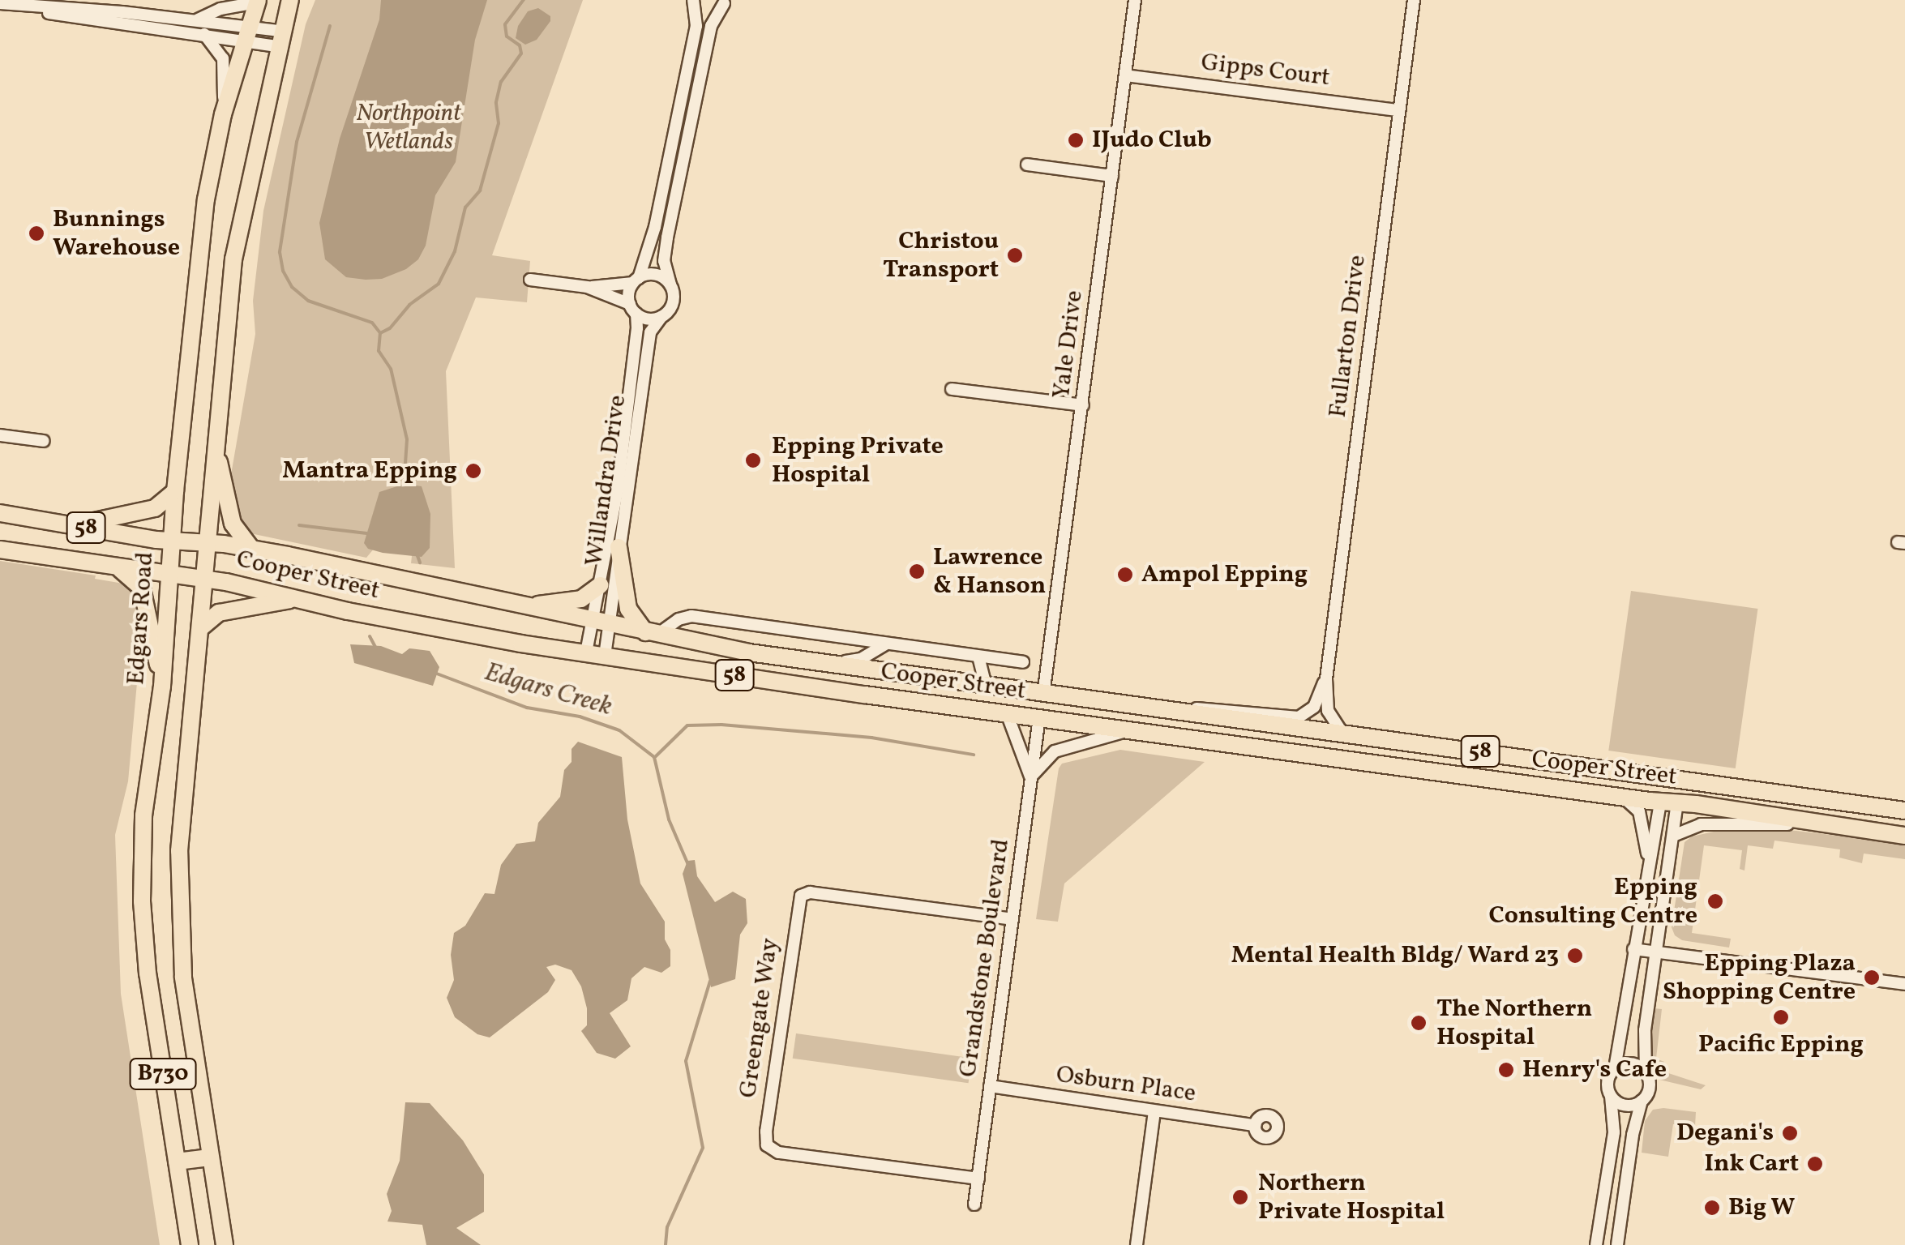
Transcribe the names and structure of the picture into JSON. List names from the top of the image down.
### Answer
{
  "streets": {
    "main road": [
      "58",
      "Cooper Street",
      "Edgars Road",
      "B730"
    ],
    "street": [
      "Gipps Court",
      "Fullarton Drive",
      "Yale Drive",
      "Willandra Drive",
      "Grandstone Boulevard",
      "Greengate Way",
      "Osburn Place"
    ]
  },
  "crossings": [
    ["Gipps Court", "Fullarton Drive"],
    ["Gipps Court", "Yale Drive"],
    ["Fullarton Drive", "Cooper Street"],
    ["Yale Drive", "Cooper Street"],
    ["Willandra Drive", "Cooper Street"],
    ["Cooper Street", "Edgars Road"],
    ["Cooper Street", "Grandstone Boulevard"],
    ["Cooper Street", "B730"],
    ["Grandstone Boulevard", "Greengate Way"],
    ["Grandstone Boulevard", "Osburn Place"]
  ],
  "water": ["Edgars Creek"],
  "parks": ["Northpoint Wetlands"],
  "places": [
    "IJudo Club",
    "Bunnings Warehouse",
    "Christou Transport",
    "Epping Private Hospital",
    "Mantra Epping",
    "Lawrence & Hanson",
    "Ampol Epping",
    "Epping Consulting Centre",
    "Mental Health Bldg/ Ward 23",
    "Epping Plaza Shopping Centre",
    "Pacific Epping",
    "The Northern Hospital",
    "Henry's Cafe",
    "Degani's",
    "Ink Cart",
    "Northern Private Hospital",
    "Big W"
  ]
}
